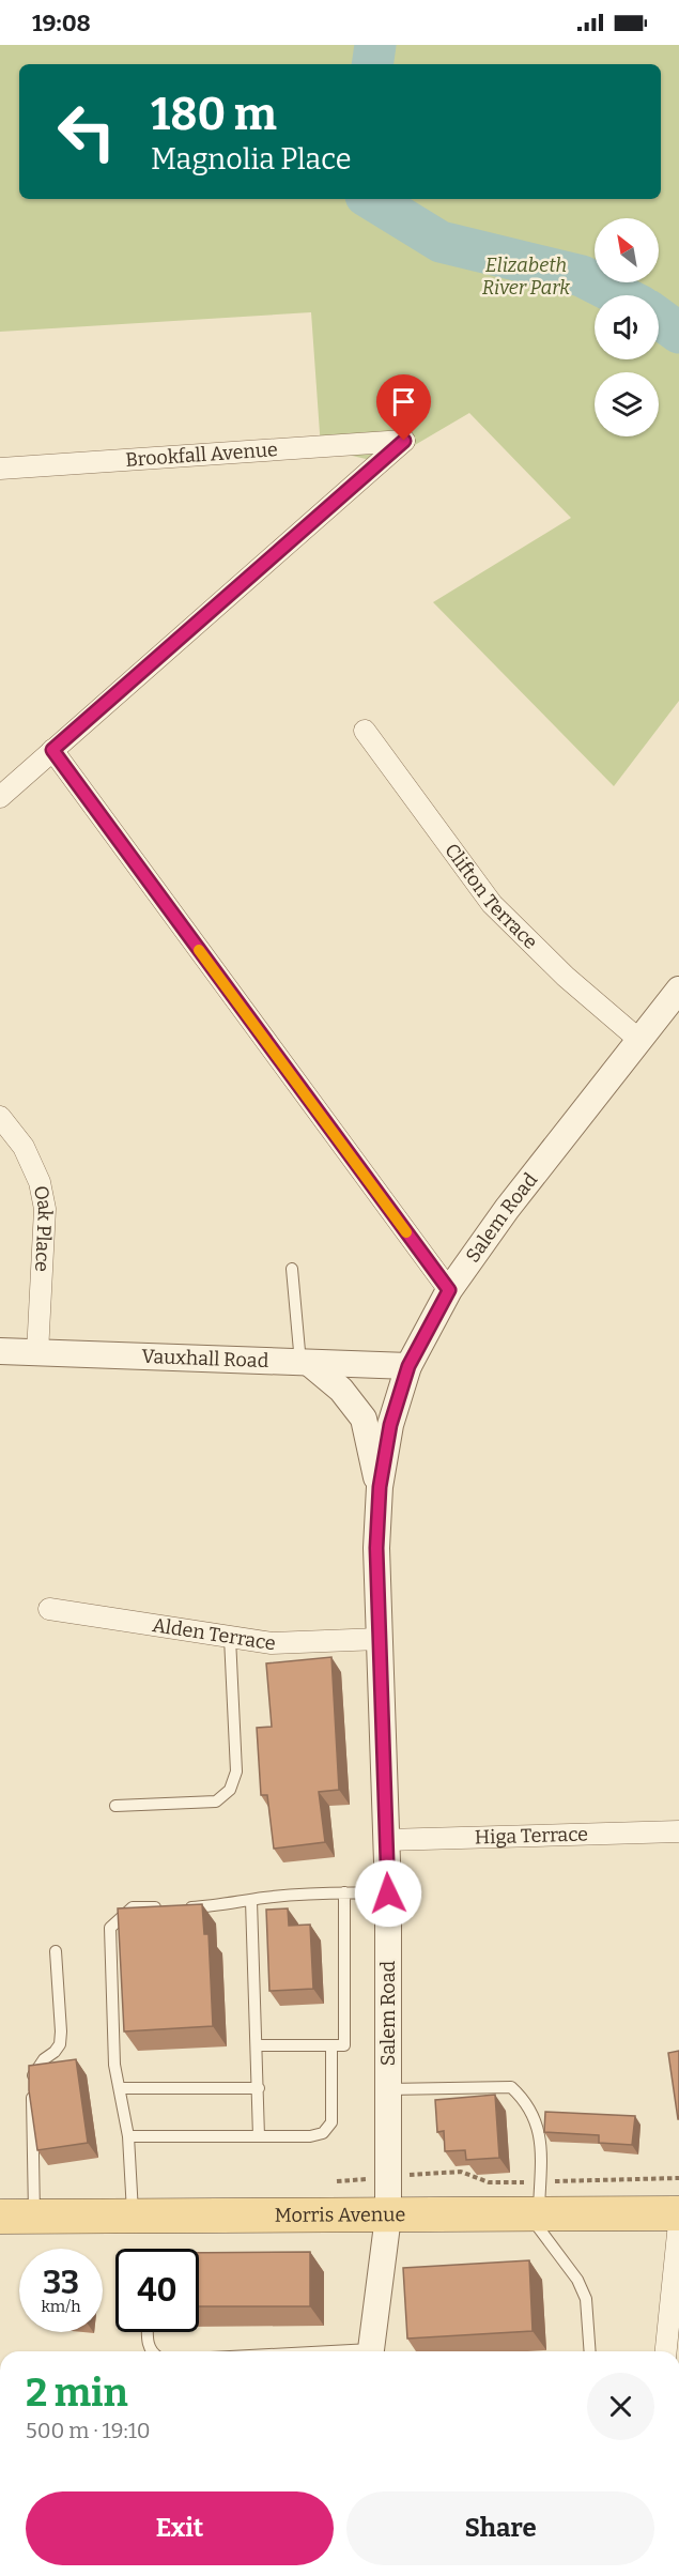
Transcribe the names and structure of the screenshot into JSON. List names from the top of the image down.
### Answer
{
  "streets": {
    "main road": ["Morris Avenue"],
    "street": [
      "Brookfall Avenue",
      "Clifton Terrace",
      "Salem Road",
      "Oak Place",
      "Vauxhall Road",
      "Alden Terrace",
      "Higa Terrace"
    ]
  },
  "crossings": [
    ["Clifton Terrace", "Salem Road"],
    ["Salem Road", "Vauxhall Road"],
    ["Salem Road", "Alden Terrace"],
    ["Salem Road", "Higa Terrace"],
    ["Salem Road", "Morris Avenue"],
    ["Oak Place", "Vauxhall Road"]
  ],
  "parks": ["Elizabeth River Park"],
  "north": "top left",
  "page": {
    "status": "19:08",
    "turn": ["180 m", "Magnolia Place"],
    "speed": "33 km/h",
    "limit": "40",
    "heading": ["2 min", "500 m · 19:10"],
    "buttons": ["Exit", "Share"]
  }
}
